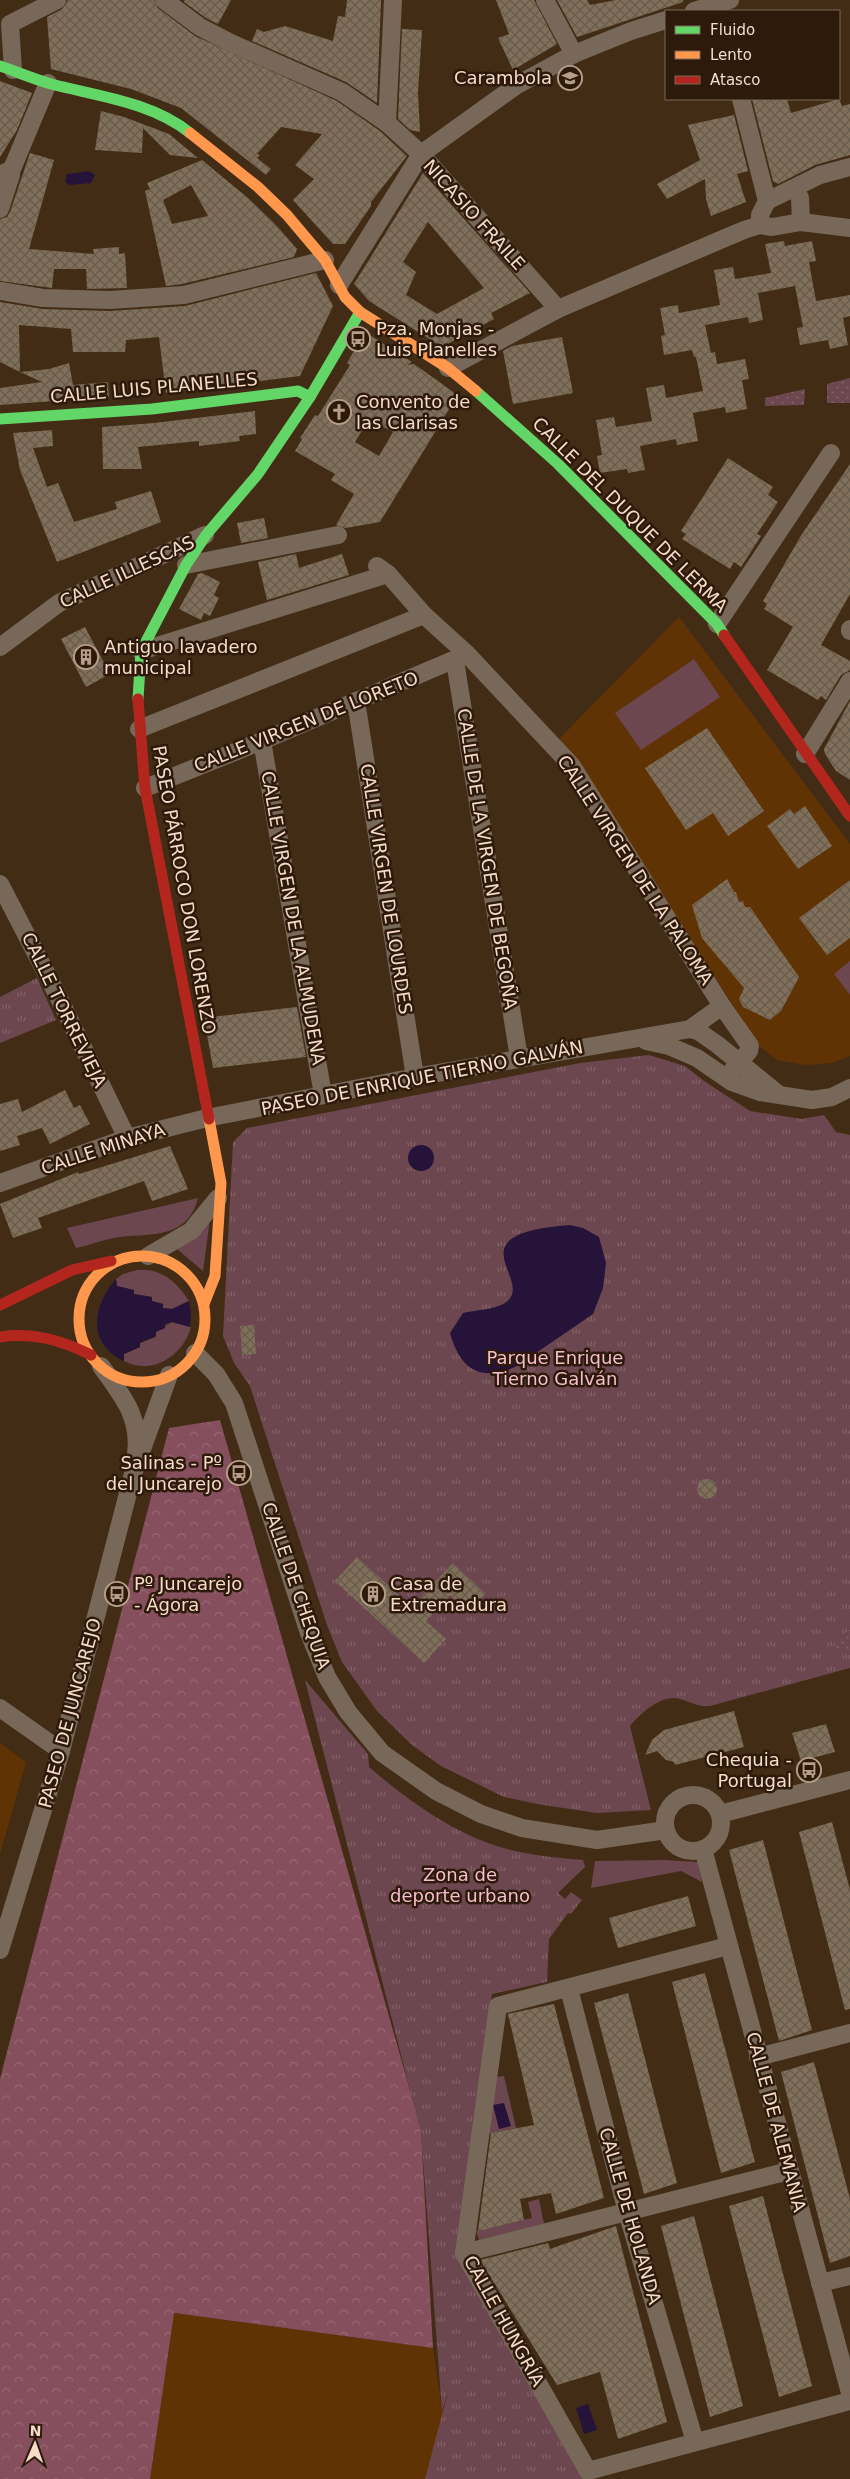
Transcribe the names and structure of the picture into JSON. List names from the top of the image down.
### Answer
{
  "streets": {
    "street": [
      "NICASIO FRAILE",
      "CALLE LUIS PLANELLES",
      "CALLE DEL DUQUE DE LERMA",
      "CALLE ILLESCAS",
      "CALLE VIRGEN DE LORETO",
      "CALLE DE LA VIRGEN DE BEGOÑA",
      "CALLE VIRGEN DE LA PALOMA",
      "CALLE VIRGEN DE LOURDES",
      "PASEO PÁRROCO DON LORENZO",
      "CALLE VIRGEN DE LA ALMUDENA",
      "CALLE TORREVIEJA",
      "PASEO DE ENRIQUE TIERNO GALVÁN",
      "CALLE MINAYA",
      "CALLE DE CHEQUIA",
      "PASEO DE JUNCAREJO",
      "CALLE DE ALEMANIA",
      "CALLE DE HOLANDA",
      "CALLE HUNGRÍA"
    ]
  },
  "crossings": [
    ["CALLE LUIS PLANELLES", "PASEO PÁRROCO DON LORENZO"],
    ["CALLE DEL DUQUE DE LERMA", "PASEO PÁRROCO DON LORENZO"],
    ["CALLE ILLESCAS", "PASEO PÁRROCO DON LORENZO"],
    ["CALLE VIRGEN DE LORETO", "CALLE DE LA VIRGEN DE BEGOÑA"],
    ["CALLE VIRGEN DE LORETO", "CALLE VIRGEN DE LA PALOMA"],
    ["CALLE VIRGEN DE LORETO", "CALLE VIRGEN DE LOURDES"],
    ["CALLE VIRGEN DE LORETO", "PASEO PÁRROCO DON LORENZO"],
    ["CALLE VIRGEN DE LORETO", "CALLE VIRGEN DE LA ALMUDENA"],
    ["CALLE DE LA VIRGEN DE BEGOÑA", "CALLE VIRGEN DE LA PALOMA"],
    ["CALLE DE LA VIRGEN DE BEGOÑA", "PASEO DE ENRIQUE TIERNO GALVÁN"],
    ["CALLE VIRGEN DE LA PALOMA", "PASEO PÁRROCO DON LORENZO"],
    ["CALLE VIRGEN DE LA PALOMA", "PASEO DE ENRIQUE TIERNO GALVÁN"],
    ["CALLE VIRGEN DE LOURDES", "PASEO DE ENRIQUE TIERNO GALVÁN"],
    ["PASEO PÁRROCO DON LORENZO", "PASEO DE ENRIQUE TIERNO GALVÁN"],
    ["PASEO PÁRROCO DON LORENZO", "CALLE MINAYA"],
    ["PASEO PÁRROCO DON LORENZO", "CALLE DE CHEQUIA"],
    ["PASEO PÁRROCO DON LORENZO", "PASEO DE JUNCAREJO"],
    ["CALLE VIRGEN DE LA ALMUDENA", "PASEO DE ENRIQUE TIERNO GALVÁN"],
    ["CALLE TORREVIEJA", "CALLE MINAYA"],
    ["PASEO DE ENRIQUE TIERNO GALVÁN", "CALLE MINAYA"],
    ["CALLE DE CHEQUIA", "PASEO DE JUNCAREJO"],
    ["CALLE DE CHEQUIA", "CALLE DE ALEMANIA"],
    ["CALLE DE ALEMANIA", "CALLE HUNGRÍA"],
    ["CALLE DE HOLANDA", "CALLE HUNGRÍA"]
  ],
  "parks": ["Parque Enrique Tierno Galván", "Zona de deporte urbano"],
  "places": {
    "school or university": ["Carambola"],
    "bus stop": [
      "Pza. Monjas - Luis Planelles",
      "Salinas - Pº del Juncarejo",
      "Pº Juncarejo - Ágora",
      "Chequia - Portugal"
    ],
    "church": ["Convento de las Clarisas"],
    "building": ["Antiguo lavadero municipal", "Casa de Extremadura"]
  },
  "legend": ["Fluido", "Lento", "Atasco"],
  "north": "top"
}
